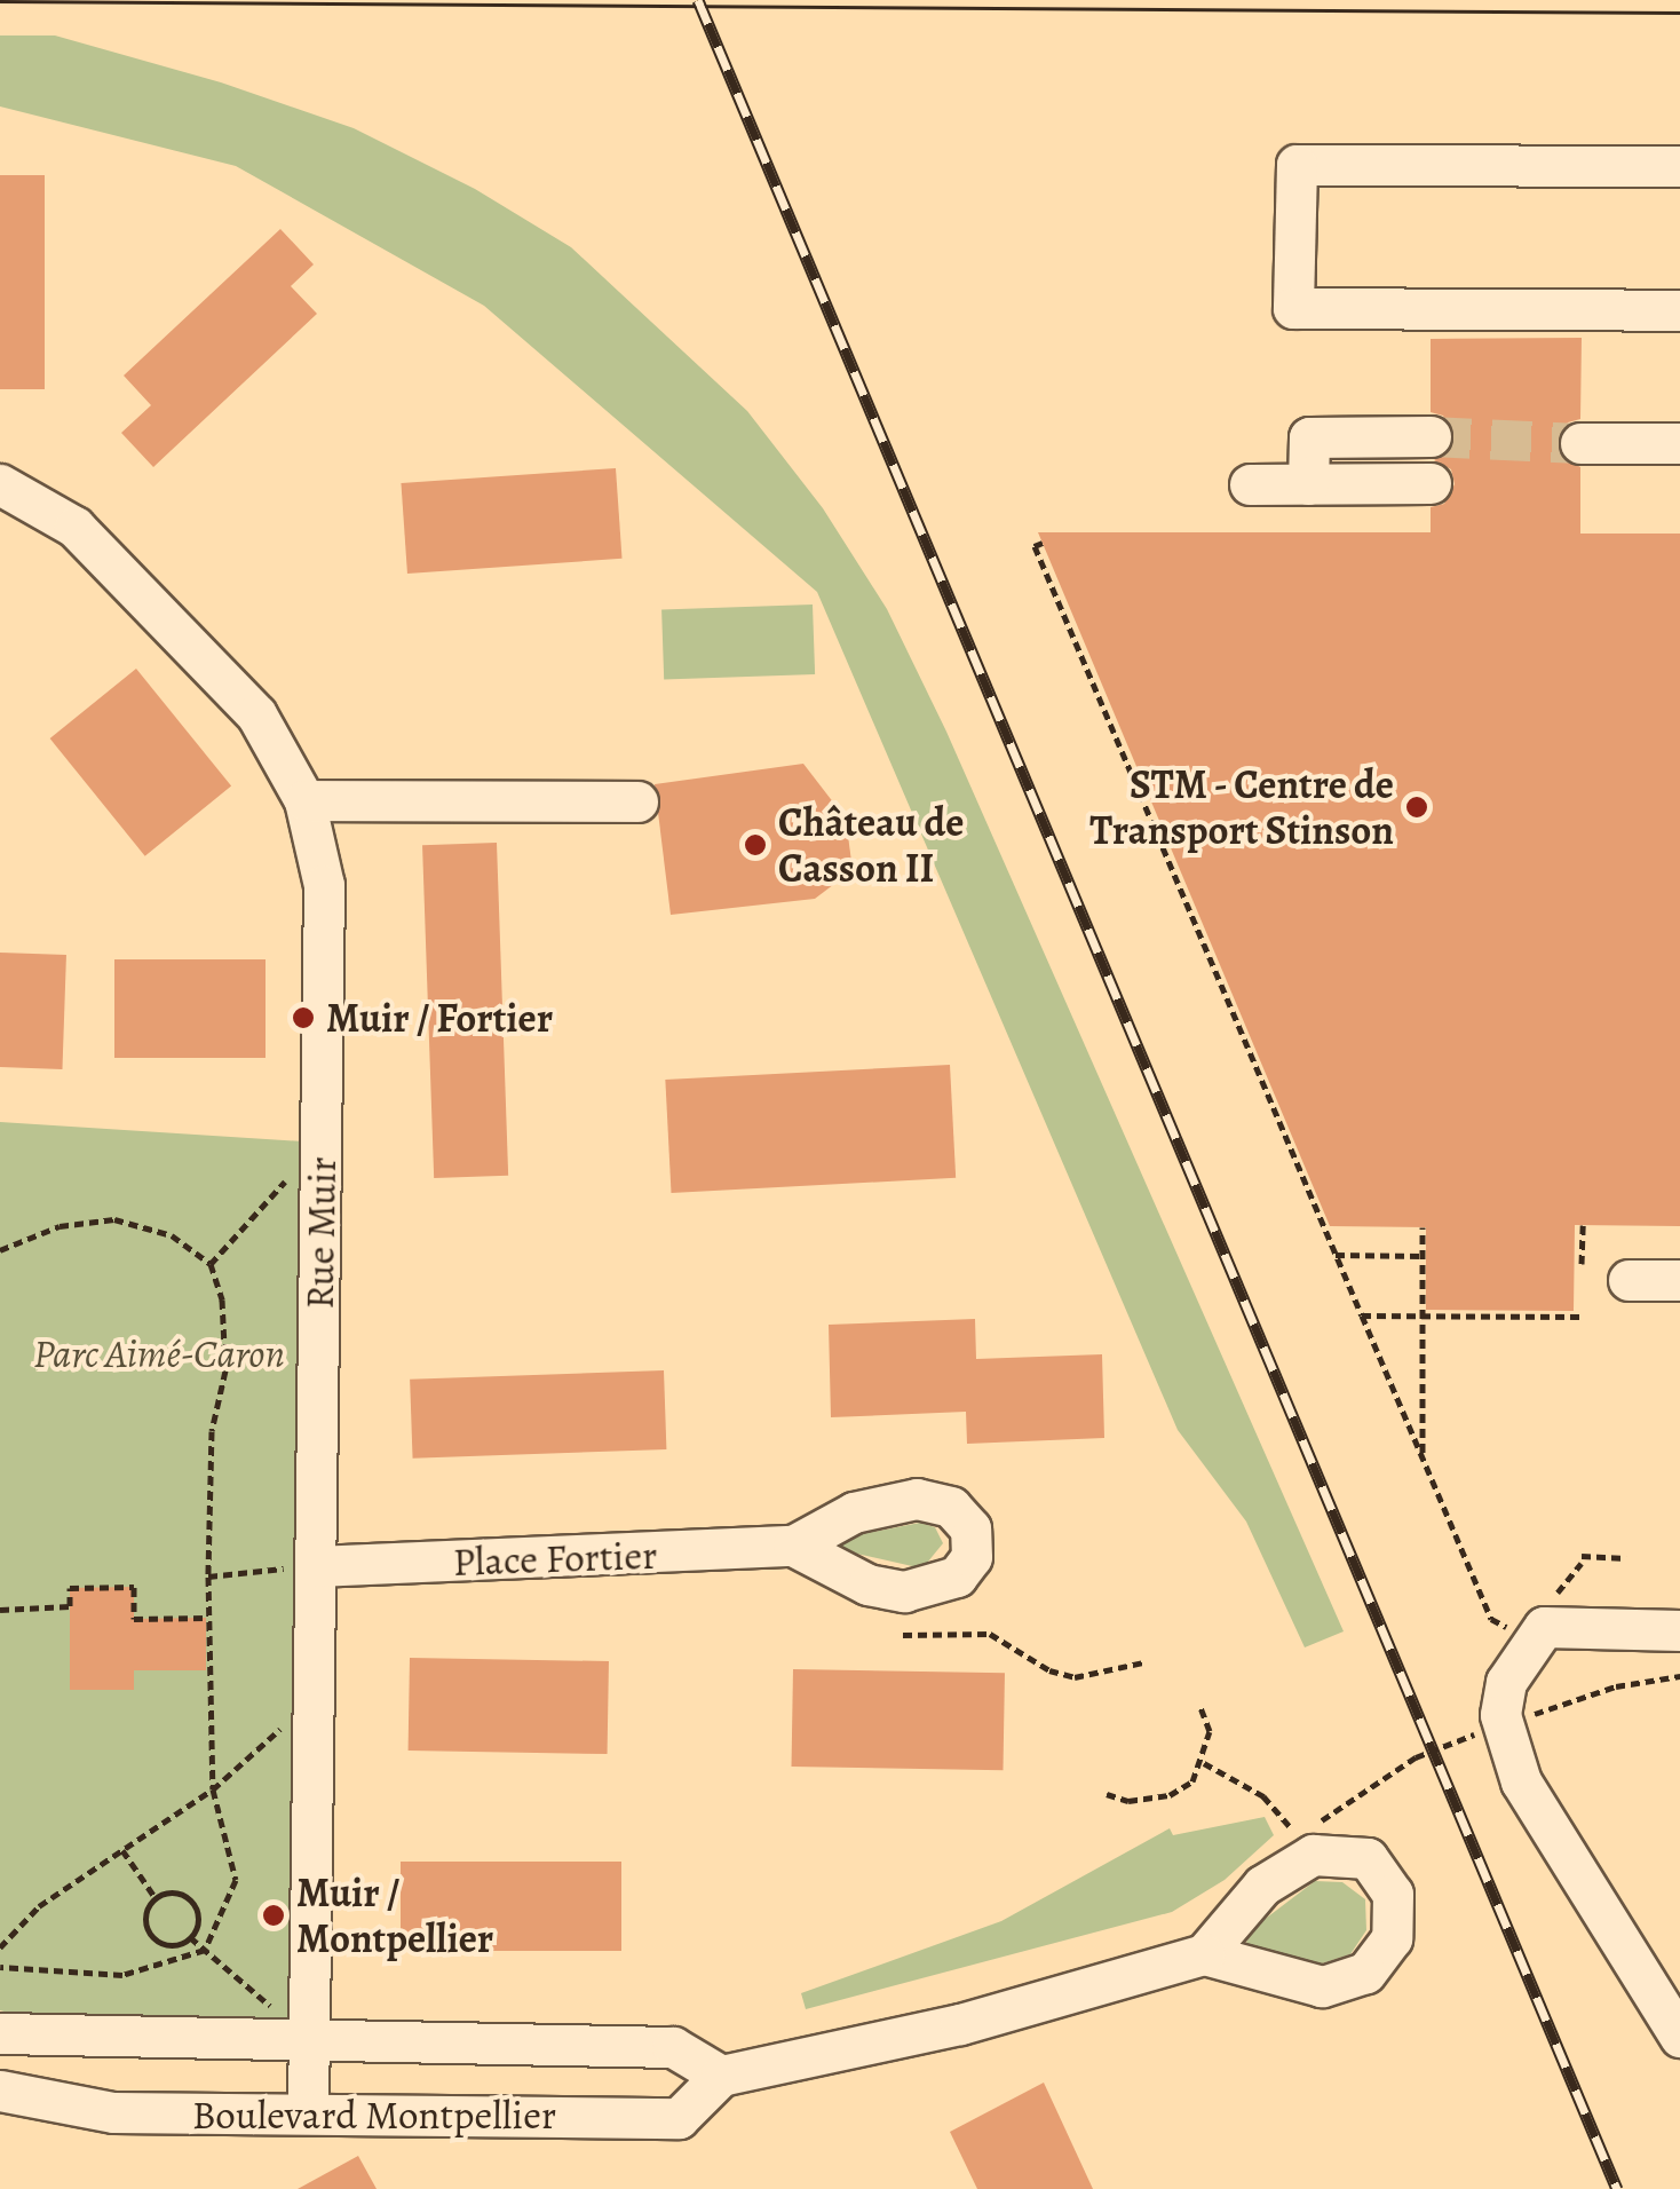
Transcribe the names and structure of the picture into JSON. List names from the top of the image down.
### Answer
{
  "streets": {
    "street": ["Rue Muir", "Place Fortier", "Boulevard Montpellier"]
  },
  "crossings": [
    ["Rue Muir", "Place Fortier"],
    ["Rue Muir", "Boulevard Montpellier"]
  ],
  "parks": ["Parc Aimé-Caron"],
  "places": [
    "STM - Centre de Transport Stinson",
    "Château de Casson II",
    "Muir / Fortier",
    "Muir / Montpellier"
  ]
}
